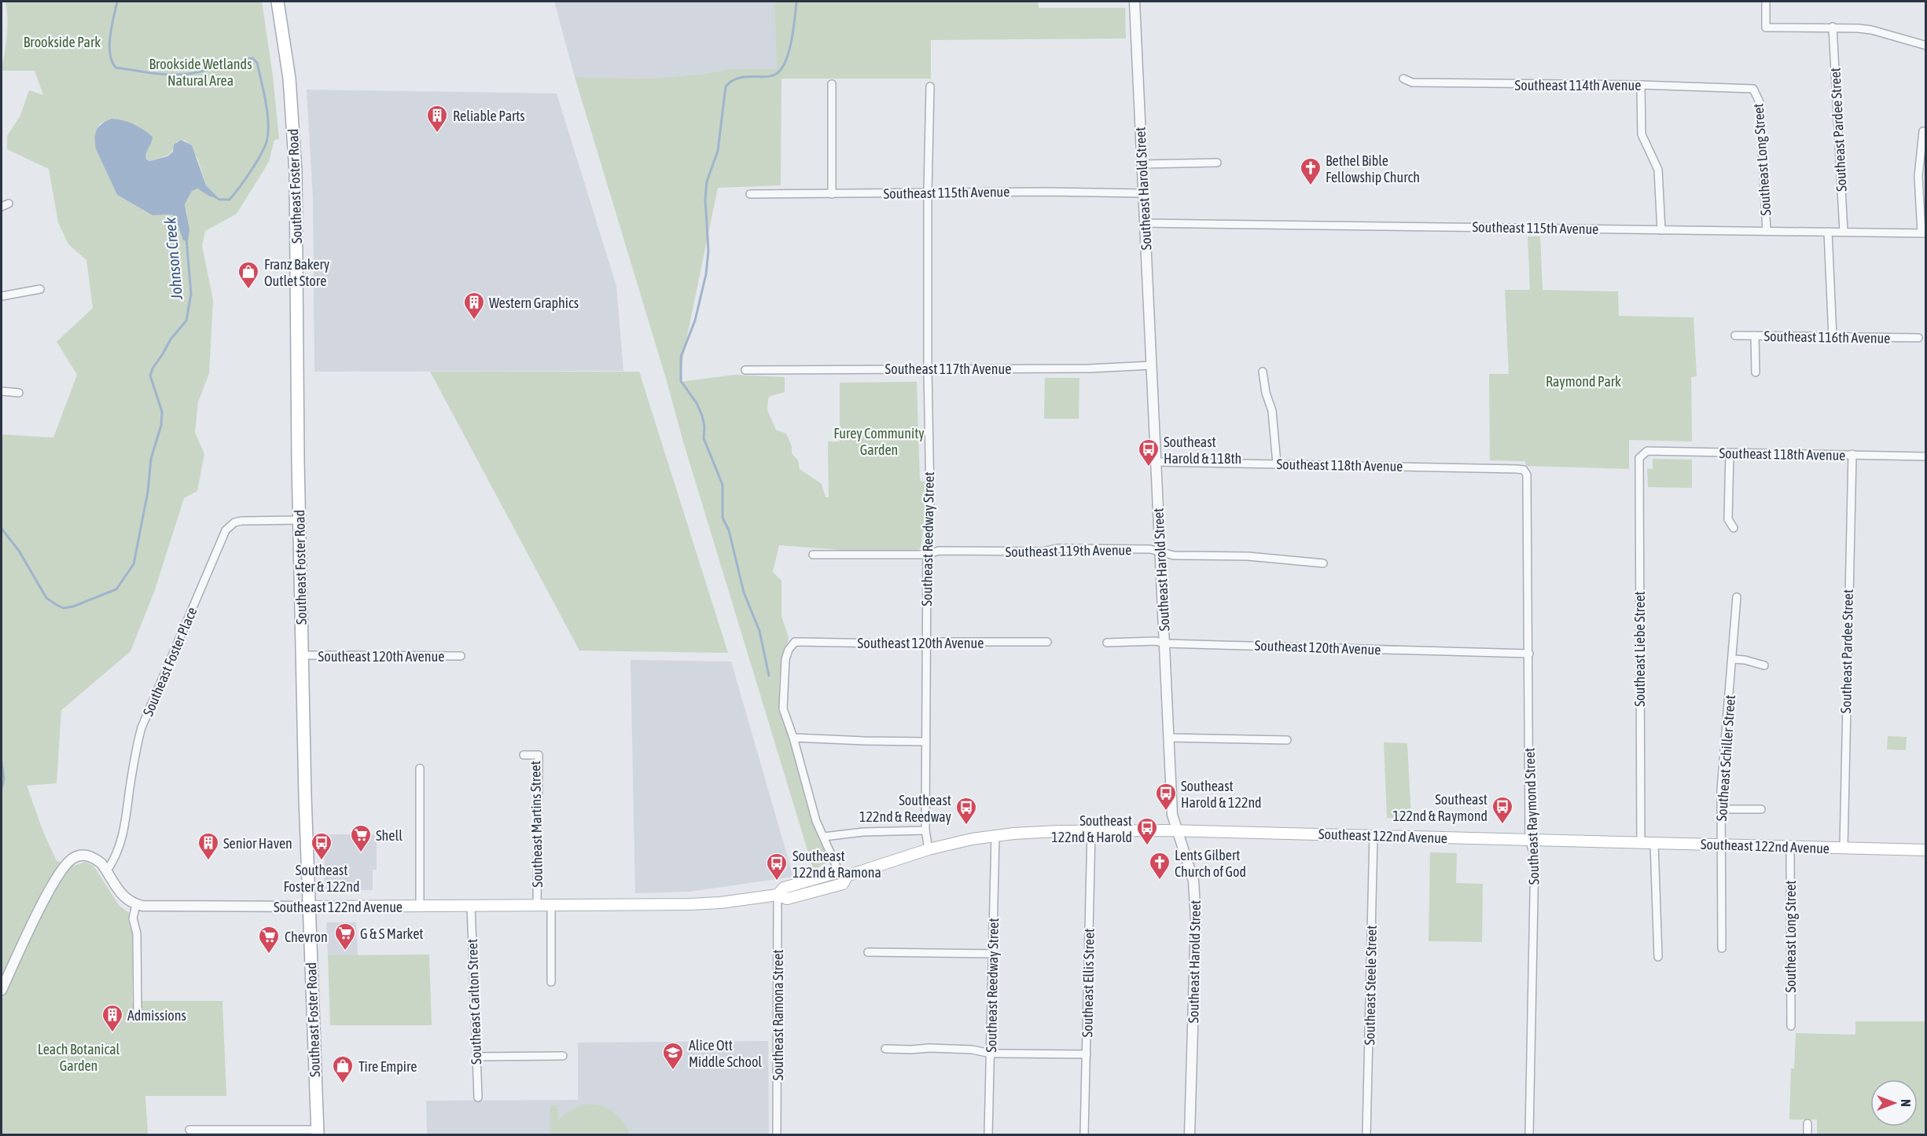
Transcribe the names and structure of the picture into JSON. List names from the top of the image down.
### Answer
{
  "streets": {
    "main road": ["Southeast Foster Road", "Southeast 122nd Avenue"],
    "street": [
      "Southeast 114th Avenue",
      "Southeast Pardee Street",
      "Southeast Long Street",
      "Southeast Harold Street",
      "Southeast 115th Avenue",
      "Southeast 116th Avenue",
      "Southeast 117th Avenue",
      "Southeast 118th Avenue",
      "Southeast Reedway Street",
      "Southeast 119th Avenue",
      "Southeast 120th Avenue",
      "Southeast Liebe Street",
      "Southeast Foster Place",
      "Southeast Schiller Street",
      "Southeast Raymond Street",
      "Southeast Martins Street",
      "Southeast Ellis Street",
      "Southeast Steele Street",
      "Southeast Carlton Street",
      "Southeast Ramona Street"
    ]
  },
  "crossings": [
    ["Southeast 114th Avenue", "Southeast Long Street"],
    ["Southeast Pardee Street", "Southeast 115th Avenue"],
    ["Southeast Pardee Street", "Southeast 118th Avenue"],
    ["Southeast Pardee Street", "Southeast 122nd Avenue"],
    ["Southeast Long Street", "Southeast 115th Avenue"],
    ["Southeast Long Street", "Southeast 122nd Avenue"],
    ["Southeast Foster Road", "Southeast 120th Avenue"],
    ["Southeast Foster Road", "Southeast Foster Place"],
    ["Southeast Foster Road", "Southeast 122nd Avenue"],
    ["Southeast Harold Street", "Southeast 115th Avenue"],
    ["Southeast Harold Street", "Southeast 117th Avenue"],
    ["Southeast Harold Street", "Southeast 118th Avenue"],
    ["Southeast Harold Street", "Southeast 119th Avenue"],
    ["Southeast Harold Street", "Southeast 120th Avenue"],
    ["Southeast Harold Street", "Southeast 122nd Avenue"],
    ["Southeast 115th Avenue", "Southeast Reedway Street"],
    ["Southeast 117th Avenue", "Southeast Reedway Street"],
    ["Southeast 118th Avenue", "Southeast Liebe Street"],
    ["Southeast 118th Avenue", "Southeast Raymond Street"],
    ["Southeast Reedway Street", "Southeast 119th Avenue"],
    ["Southeast Reedway Street", "Southeast 120th Avenue"],
    ["Southeast Reedway Street", "Southeast 122nd Avenue"],
    ["Southeast 120th Avenue", "Southeast Raymond Street"],
    ["Southeast Liebe Street", "Southeast 122nd Avenue"],
    ["Southeast Schiller Street", "Southeast 122nd Avenue"],
    ["Southeast Raymond Street", "Southeast 122nd Avenue"],
    ["Southeast Martins Street", "Southeast 122nd Avenue"],
    ["Southeast 122nd Avenue", "Southeast Ellis Street"],
    ["Southeast 122nd Avenue", "Southeast Steele Street"],
    ["Southeast 122nd Avenue", "Southeast Carlton Street"],
    ["Southeast 122nd Avenue", "Southeast Ramona Street"]
  ],
  "water": ["Johnson Creek"],
  "parks": [
    "Brookside Park",
    "Brookside Wetlands Natural Area",
    "Raymond Park",
    "Furey Community Garden",
    "Leach Botanical Garden"
  ],
  "places": {
    "building": [
      "Reliable Parts",
      "Western Graphics",
      "Senior Haven",
      "Admissions"
    ],
    "church": ["Bethel Bible Fellowship Church", "Lents Gilbert Church of God"],
    "shop": ["Franz Bakery Outlet Store", "Tire Empire"],
    "bus stop": [
      "Southeast Harold & 118th",
      "Southeast Harold & 122nd",
      "Southeast 122nd & Raymond",
      "Southeast 122nd & Reedway",
      "Southeast 122nd & Harold",
      "Southeast Foster & 122nd",
      "Southeast 122nd & Ramona"
    ],
    "supermarket": ["Shell", "G & S Market", "Chevron"],
    "school or university": ["Alice Ott Middle School"]
  },
  "north": "right"
}
